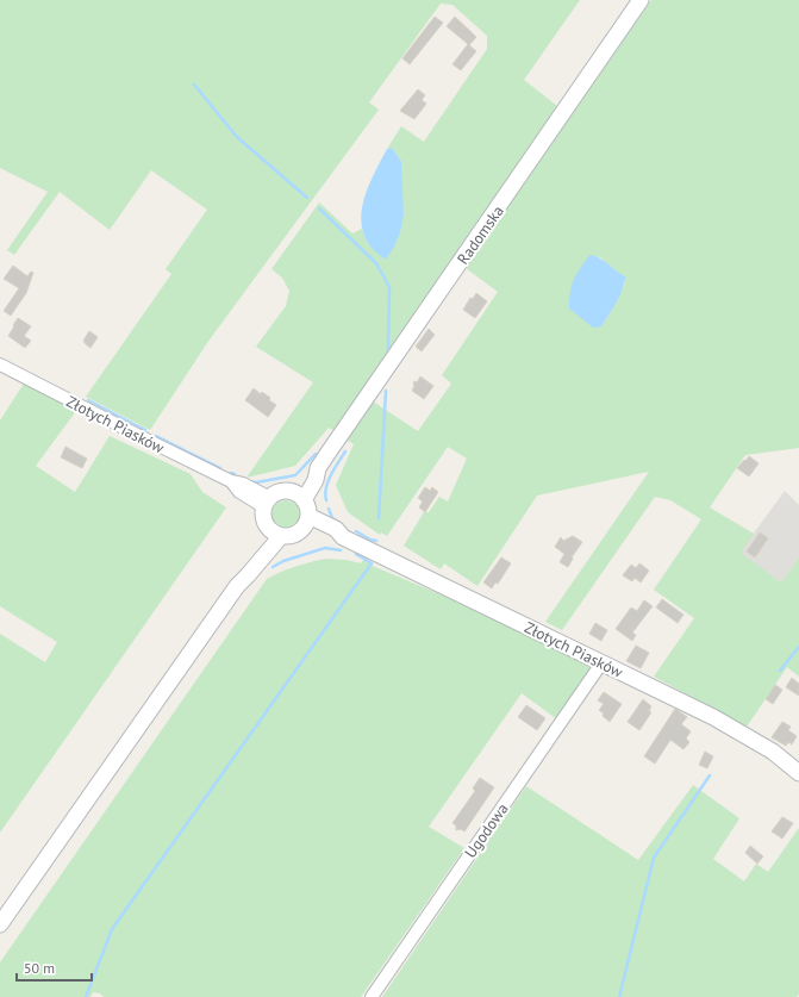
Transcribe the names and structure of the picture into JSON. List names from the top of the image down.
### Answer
{
  "streets": {
    "street": ["Radomska", "Złotych Piasków", "Ugodowa"]
  },
  "crossings": [
    ["Radomska", "Złotych Piasków"],
    ["Złotych Piasków", "Ugodowa"]
  ],
  "scale_bar": "50 m"
}
